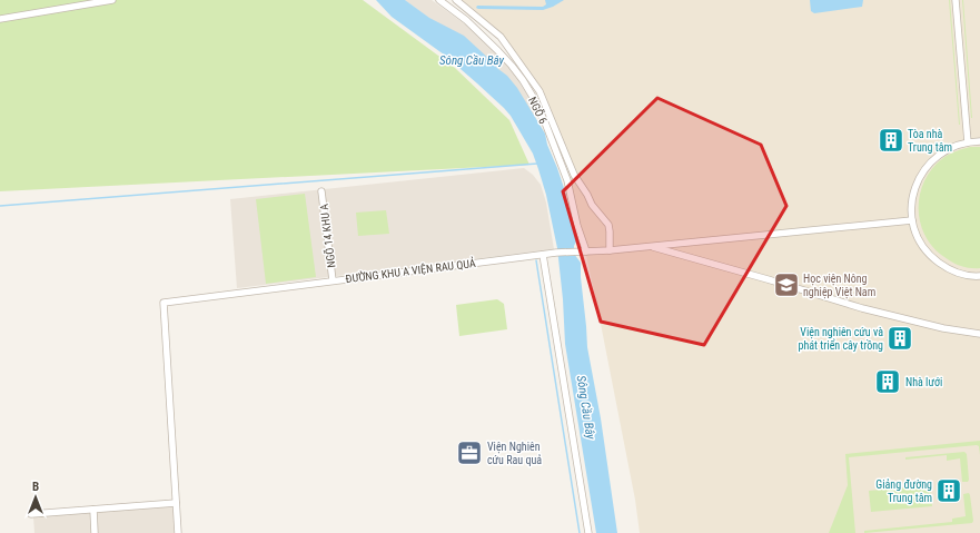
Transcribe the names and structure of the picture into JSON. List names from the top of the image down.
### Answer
{
  "streets": {
    "street": ["NGÕ 6", "NGÕ 14 KHU A", "ĐƯỜNG KHU A VIỆN RAU QUẢ"]
  },
  "crossings": [
    ["NGÕ 6", "ĐƯỜNG KHU A VIỆN RAU QUẢ"],
    ["NGÕ 14 KHU A", "ĐƯỜNG KHU A VIỆN RAU QUẢ"]
  ],
  "water": ["Sông Cầu Bây"],
  "places": {
    "building": [
      "Tòa nhà Trung tâm",
      "Viện nghiên cứu và phát triển cây trồng",
      "Nhà lưới",
      "Giảng đường Trung tâm"
    ],
    "school or university": ["Học viện Nông nghiệp Việt Nam"],
    "office": ["Viện Nghiên cứu Rau quả"]
  },
  "north": "top"
}
